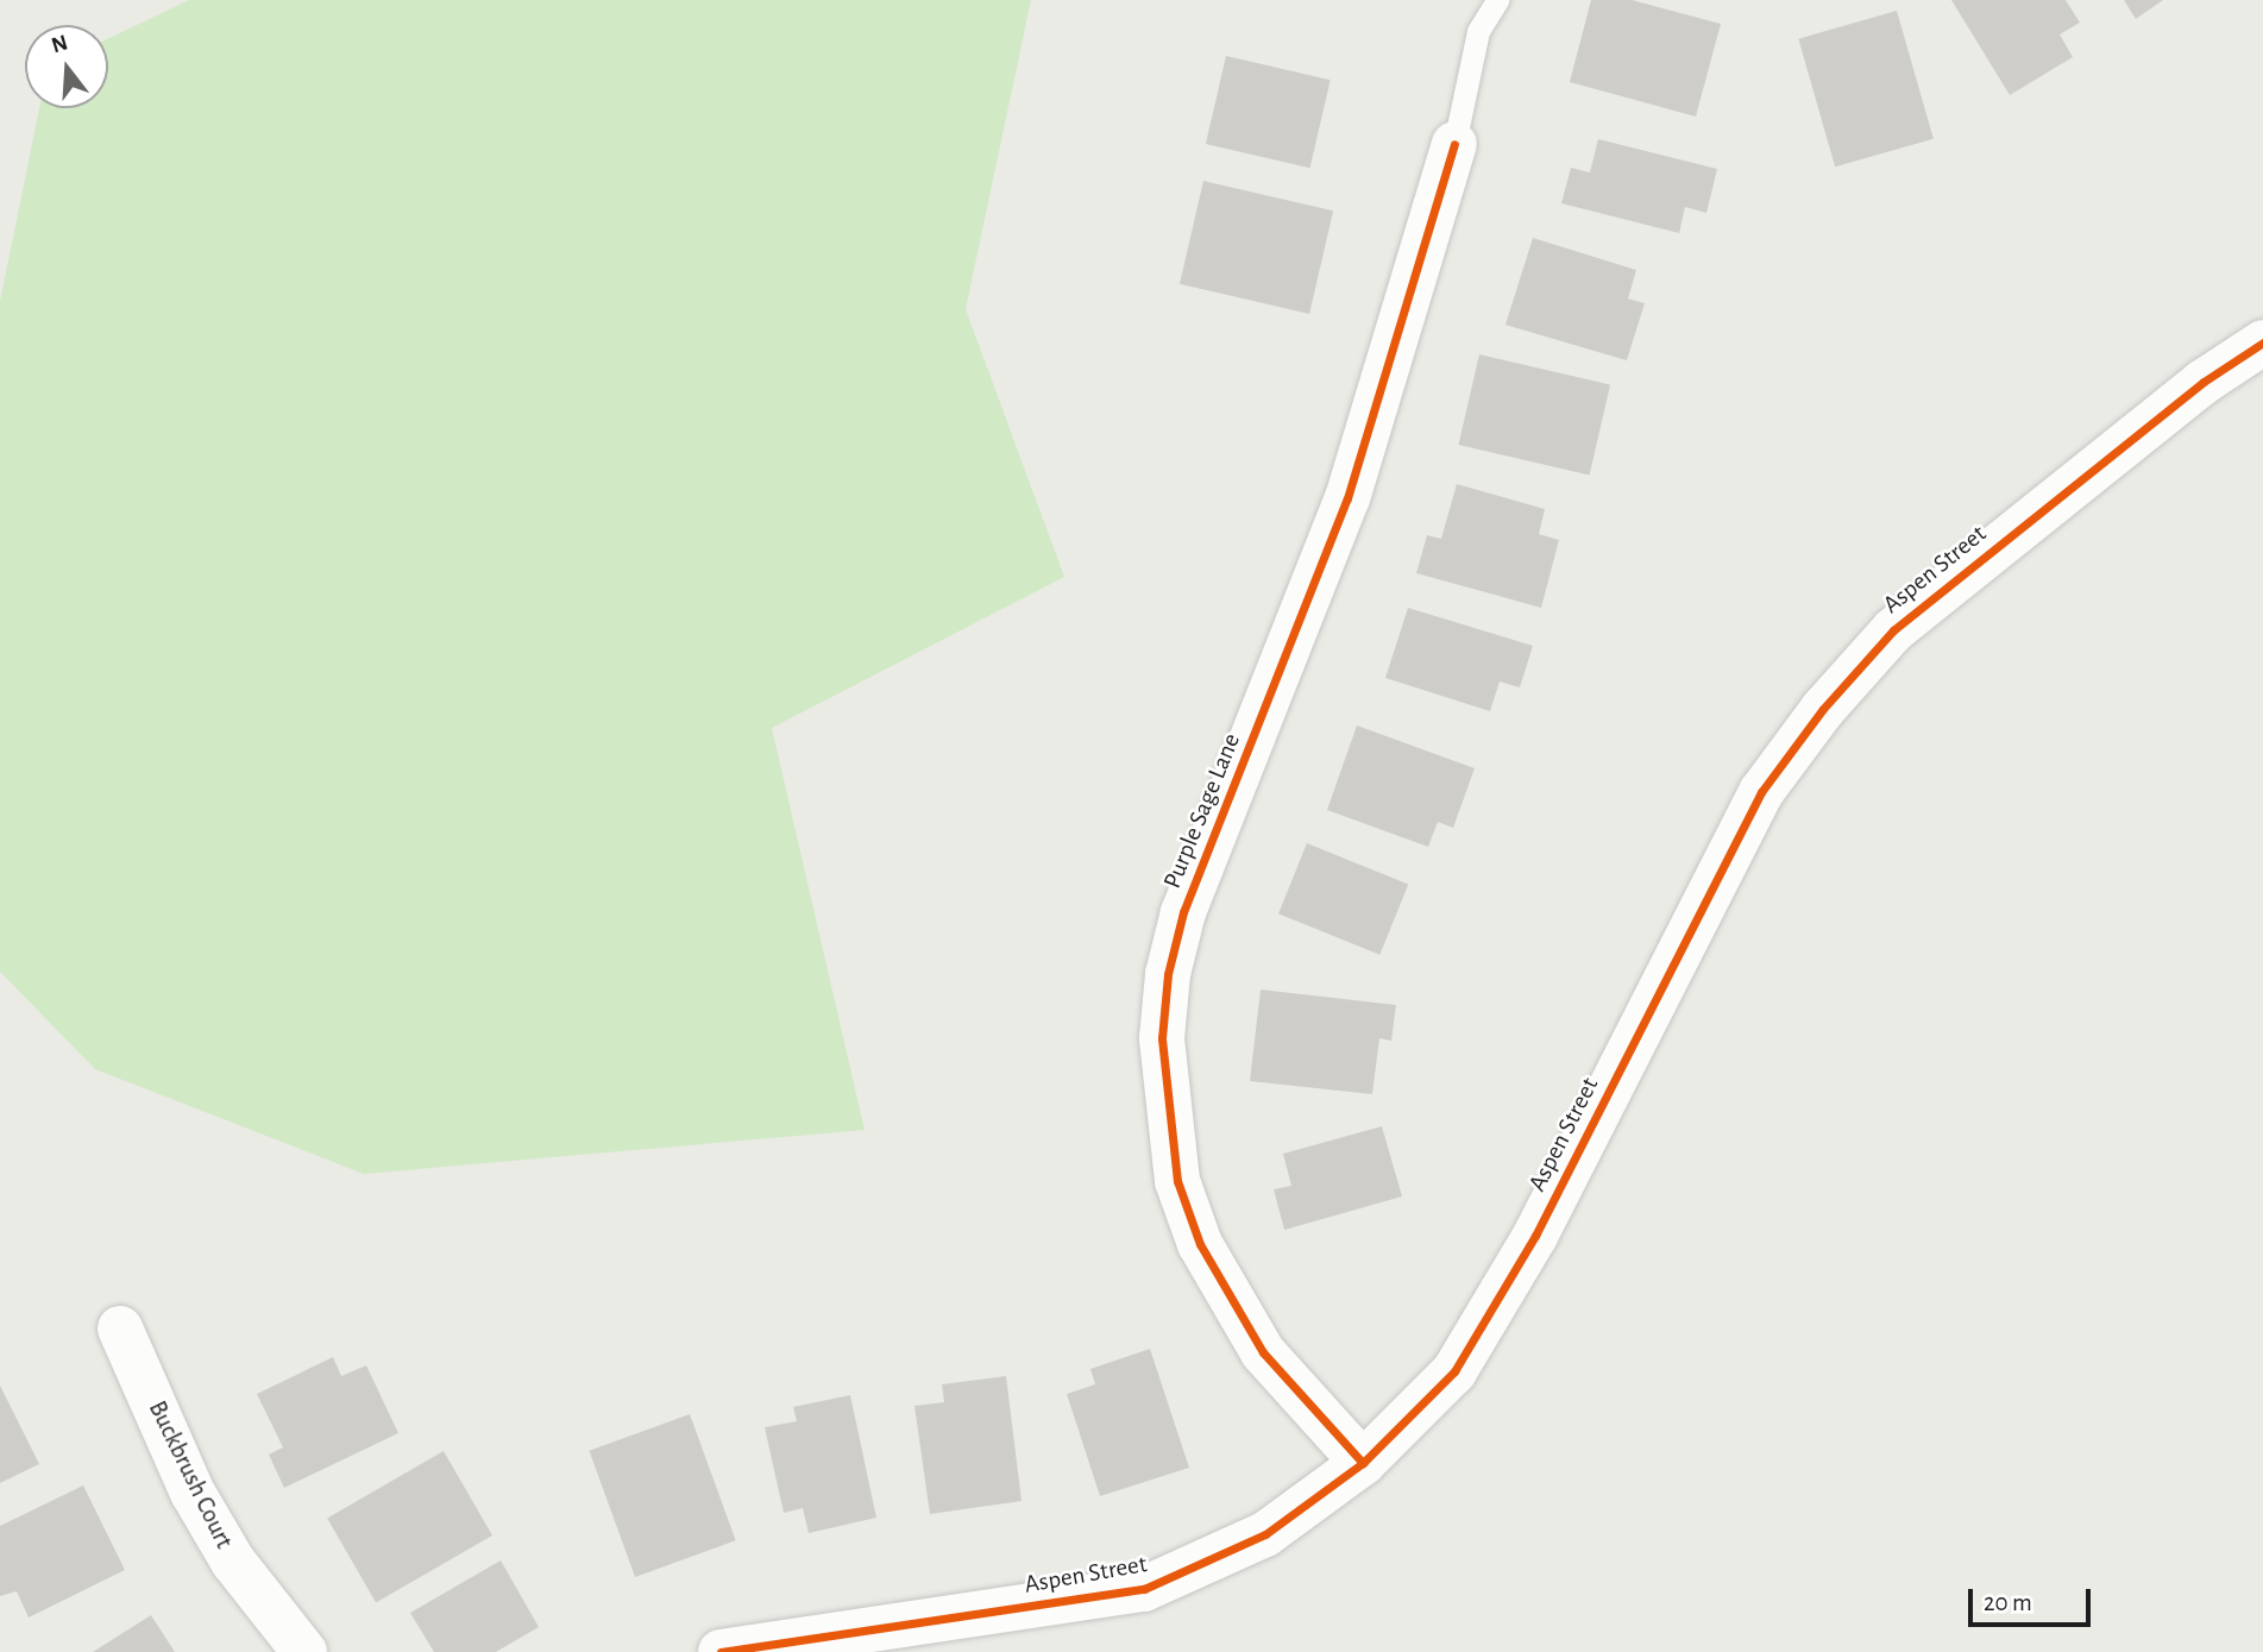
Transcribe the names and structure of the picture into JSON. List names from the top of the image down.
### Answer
{
  "streets": {
    "street": ["Aspen Street", "Purple Sage Lane", "Buckbrush Court"]
  },
  "crossings": [
    ["Aspen Street", "Purple Sage Lane"]
  ],
  "scale_bar": "20 m",
  "north": "top"
}
